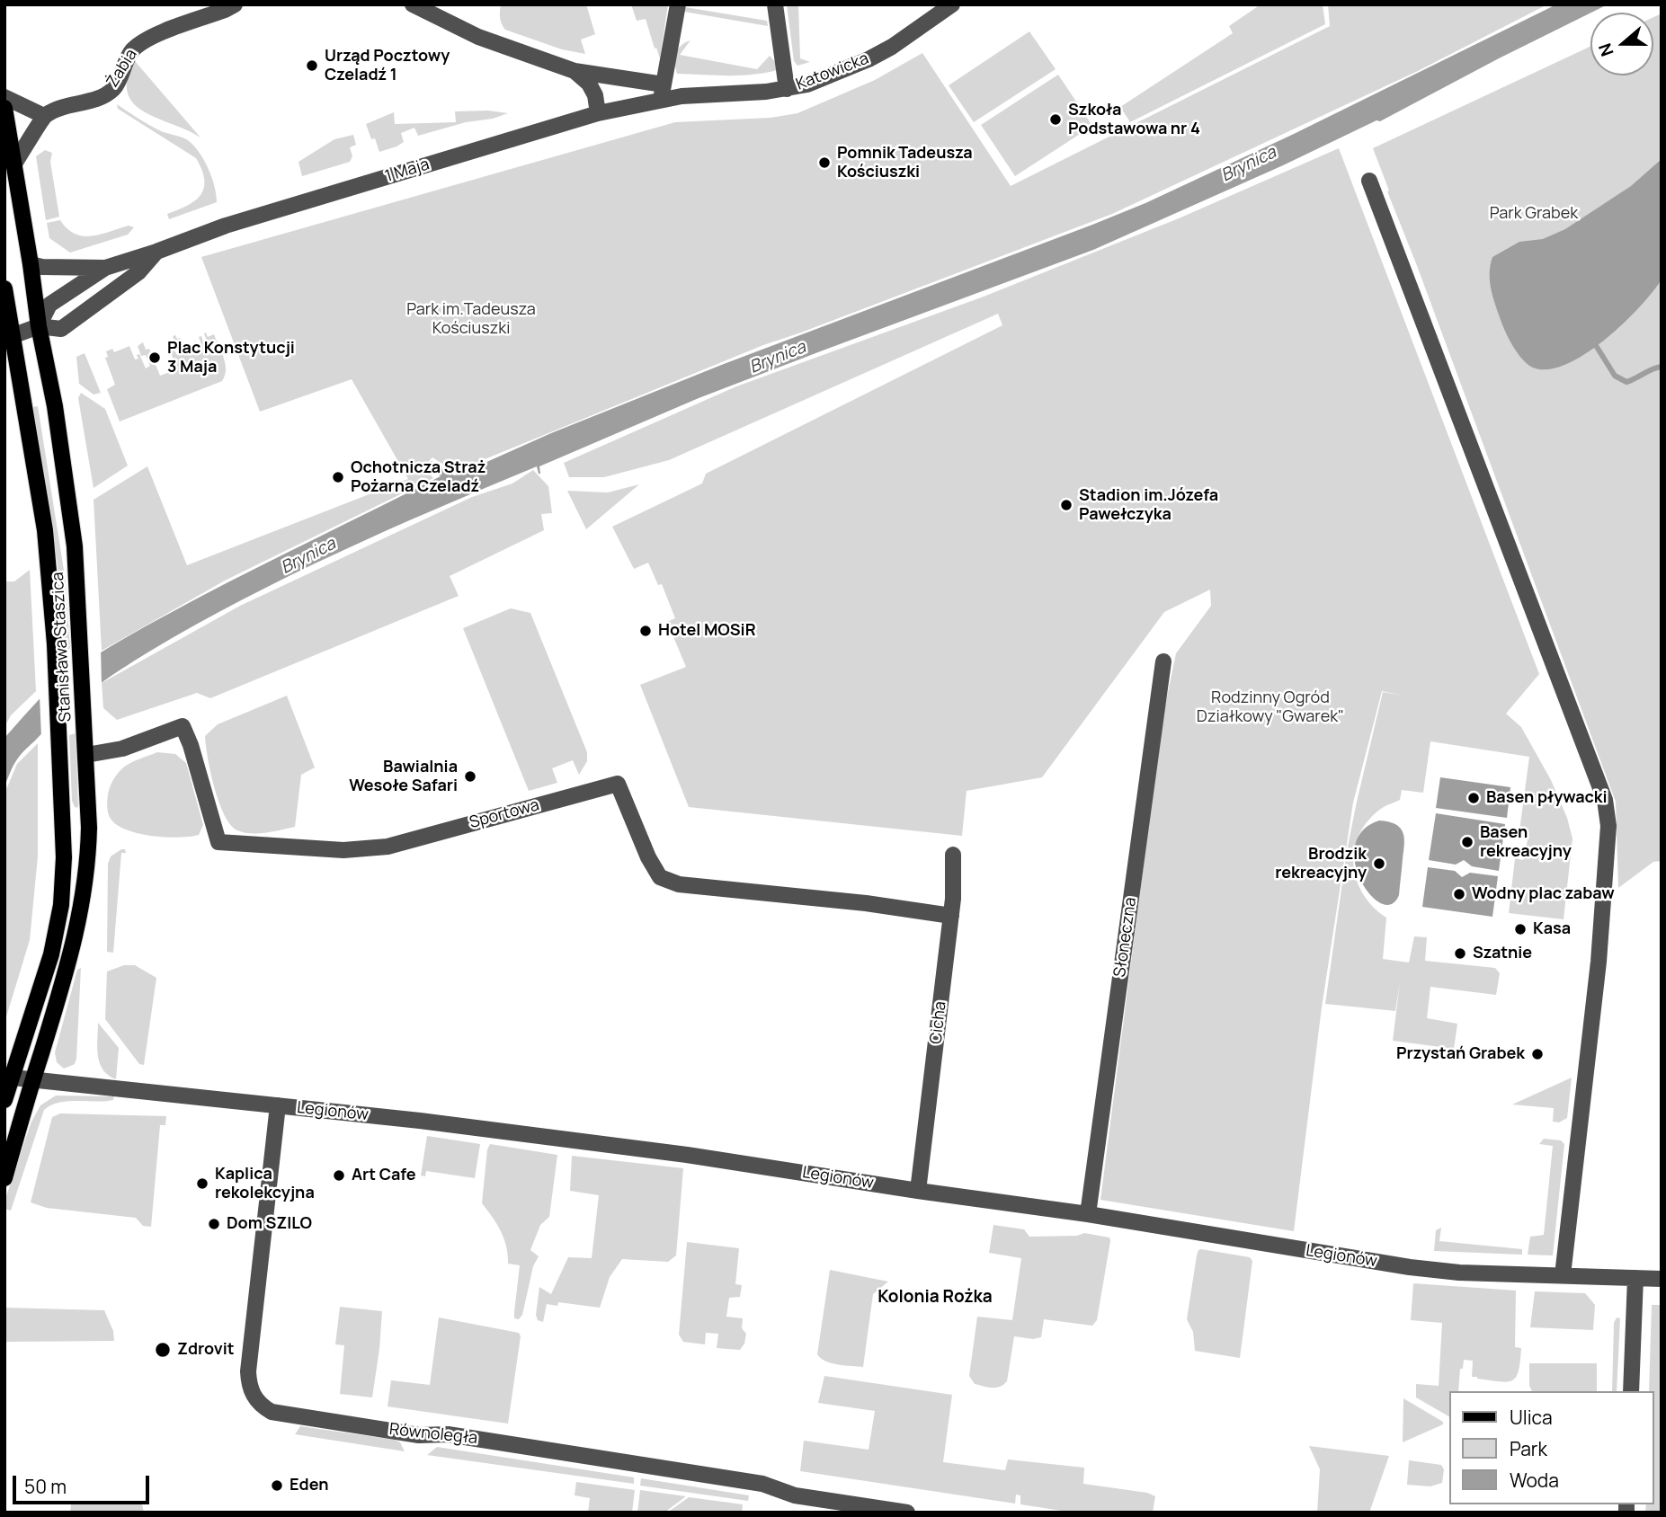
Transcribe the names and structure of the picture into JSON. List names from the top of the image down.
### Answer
{
  "streets": {
    "main road": ["Stanisława Staszica"],
    "street": [
      "Żabia",
      "Katowicka",
      "1 Maja",
      "Sportowa",
      "Słoneczna",
      "Cicha",
      "Legionów",
      "Równoległa"
    ]
  },
  "crossings": [
    ["Katowicka", "1 Maja"],
    ["1 Maja", "Stanisława Staszica"],
    ["Stanisława Staszica", "Sportowa"],
    ["Stanisława Staszica", "Legionów"],
    ["Sportowa", "Cicha"],
    ["Słoneczna", "Legionów"],
    ["Cicha", "Legionów"],
    ["Legionów", "Równoległa"]
  ],
  "districts": ["Kolonia Rożka"],
  "water": ["Brynica"],
  "parks": ["Park Grabek", "Park im.Tadeusza Kościuszki", "Rodzinny Ogród Działkowy \"Gwarek\""],
  "places": [
    "Urząd Pocztowy Czeladź 1",
    "Szkoła Podstawowa nr 4",
    "Pomnik Tadeusza Kościuszki",
    "Plac Konstytucji 3 Maja",
    "Ochotnicza Straż Pożarna Czeladź",
    "Stadion im.Józefa Pawełczyka",
    "Hotel MOSiR",
    "Bawialnia Wesołe Safari",
    "Basen pływacki",
    "Basen rekreacyjny",
    "Brodzik rekreacyjny",
    "Wodny plac zabaw",
    "Kasa",
    "Szatnie",
    "Przystań Grabek",
    "Art Cafe",
    "Kaplica rekolekcyjna",
    "Dom SZILO",
    "Zdrovit",
    "Eden"
  ],
  "legend": ["Ulica", "Park", "Woda"],
  "scale_bar": "50 m",
  "north": "left"
}
